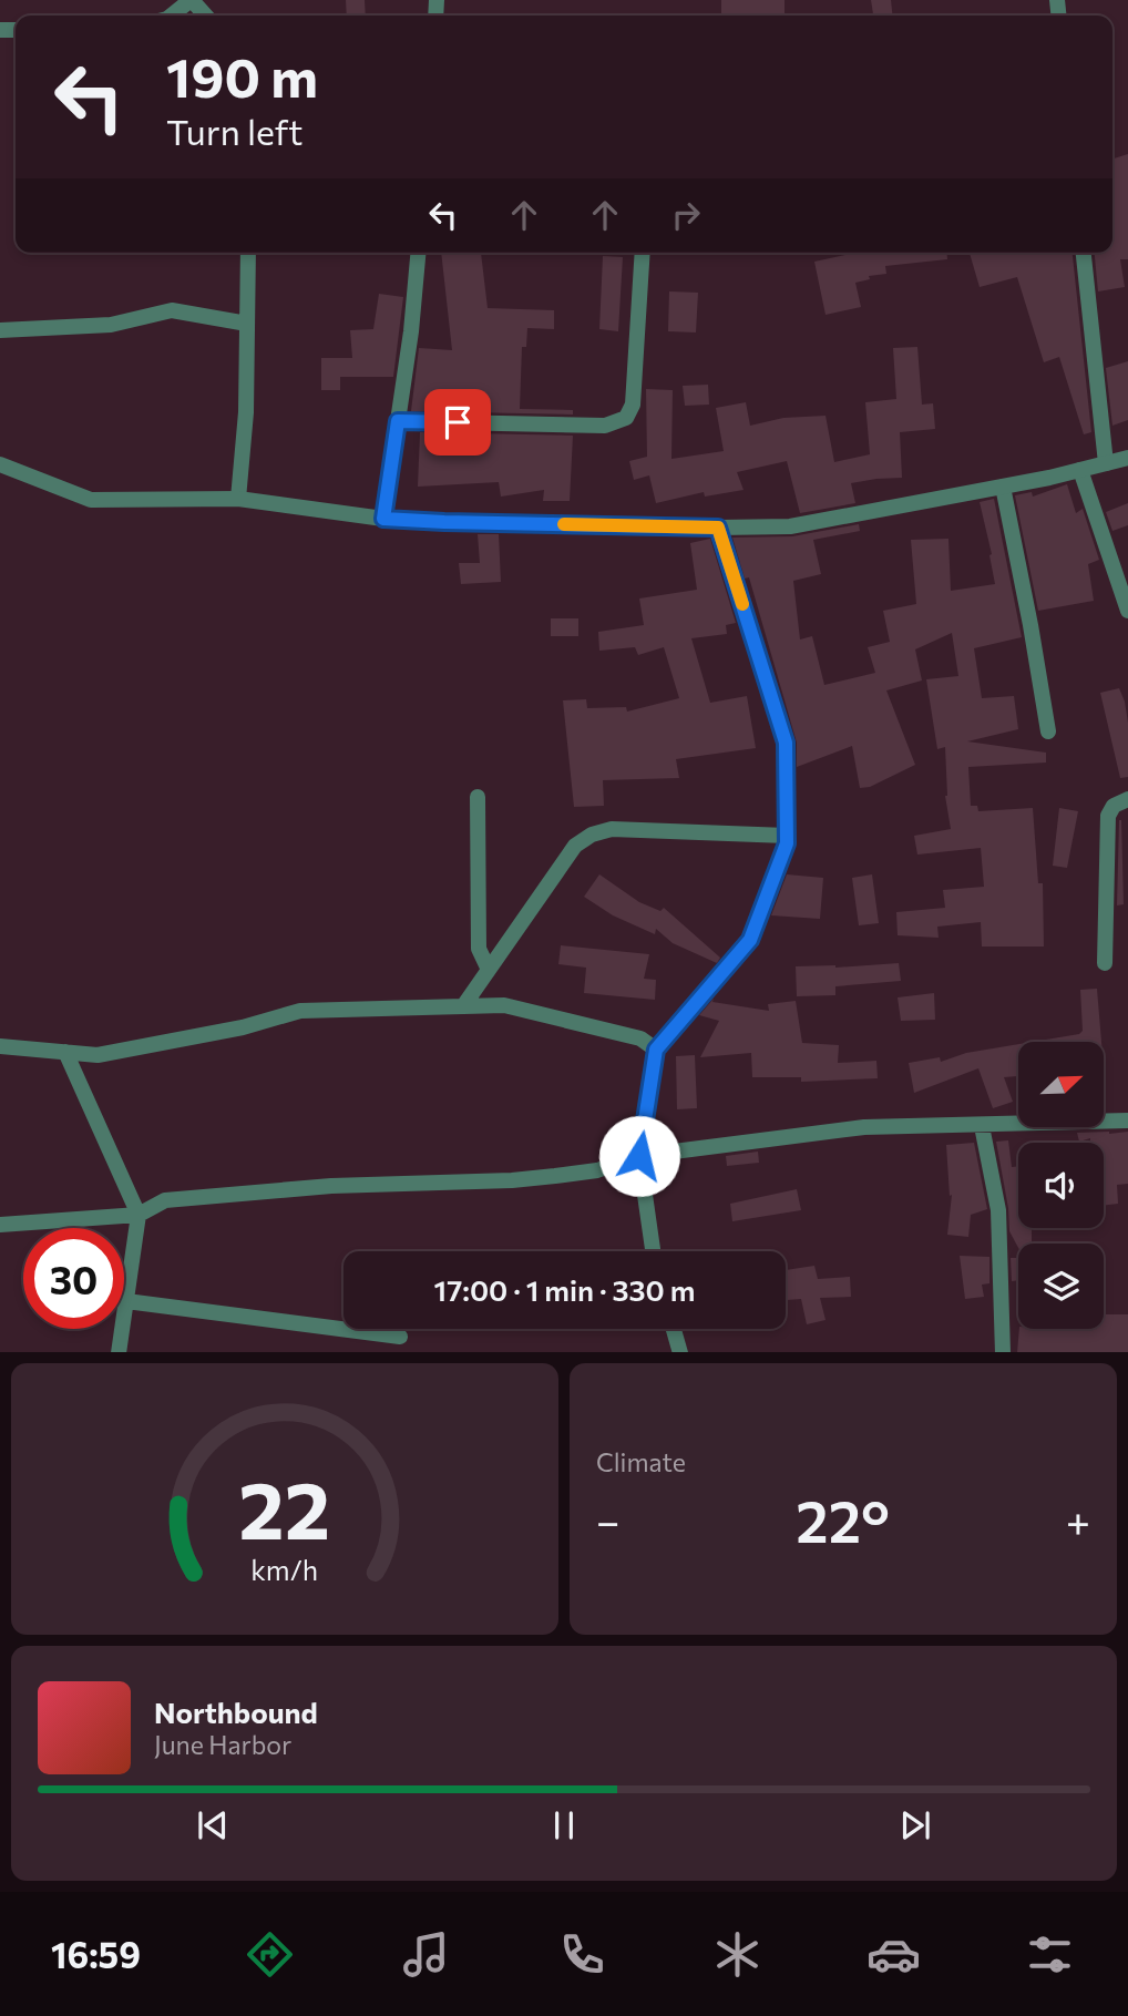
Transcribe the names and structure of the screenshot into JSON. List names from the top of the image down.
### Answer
{
  "north": "top right",
  "page": {
    "turn": ["190 m", "Turn left"],
    "limit": "30",
    "trip": "17:00 · 1 min · 330 m",
    "tile": "Climate",
    "heat": ["−", "22°", "+"],
    "song": ["Northbound", "June Harbor"],
    "tabs": "16:59",
    "gauge": ["22", "km/h"]
  }
}
